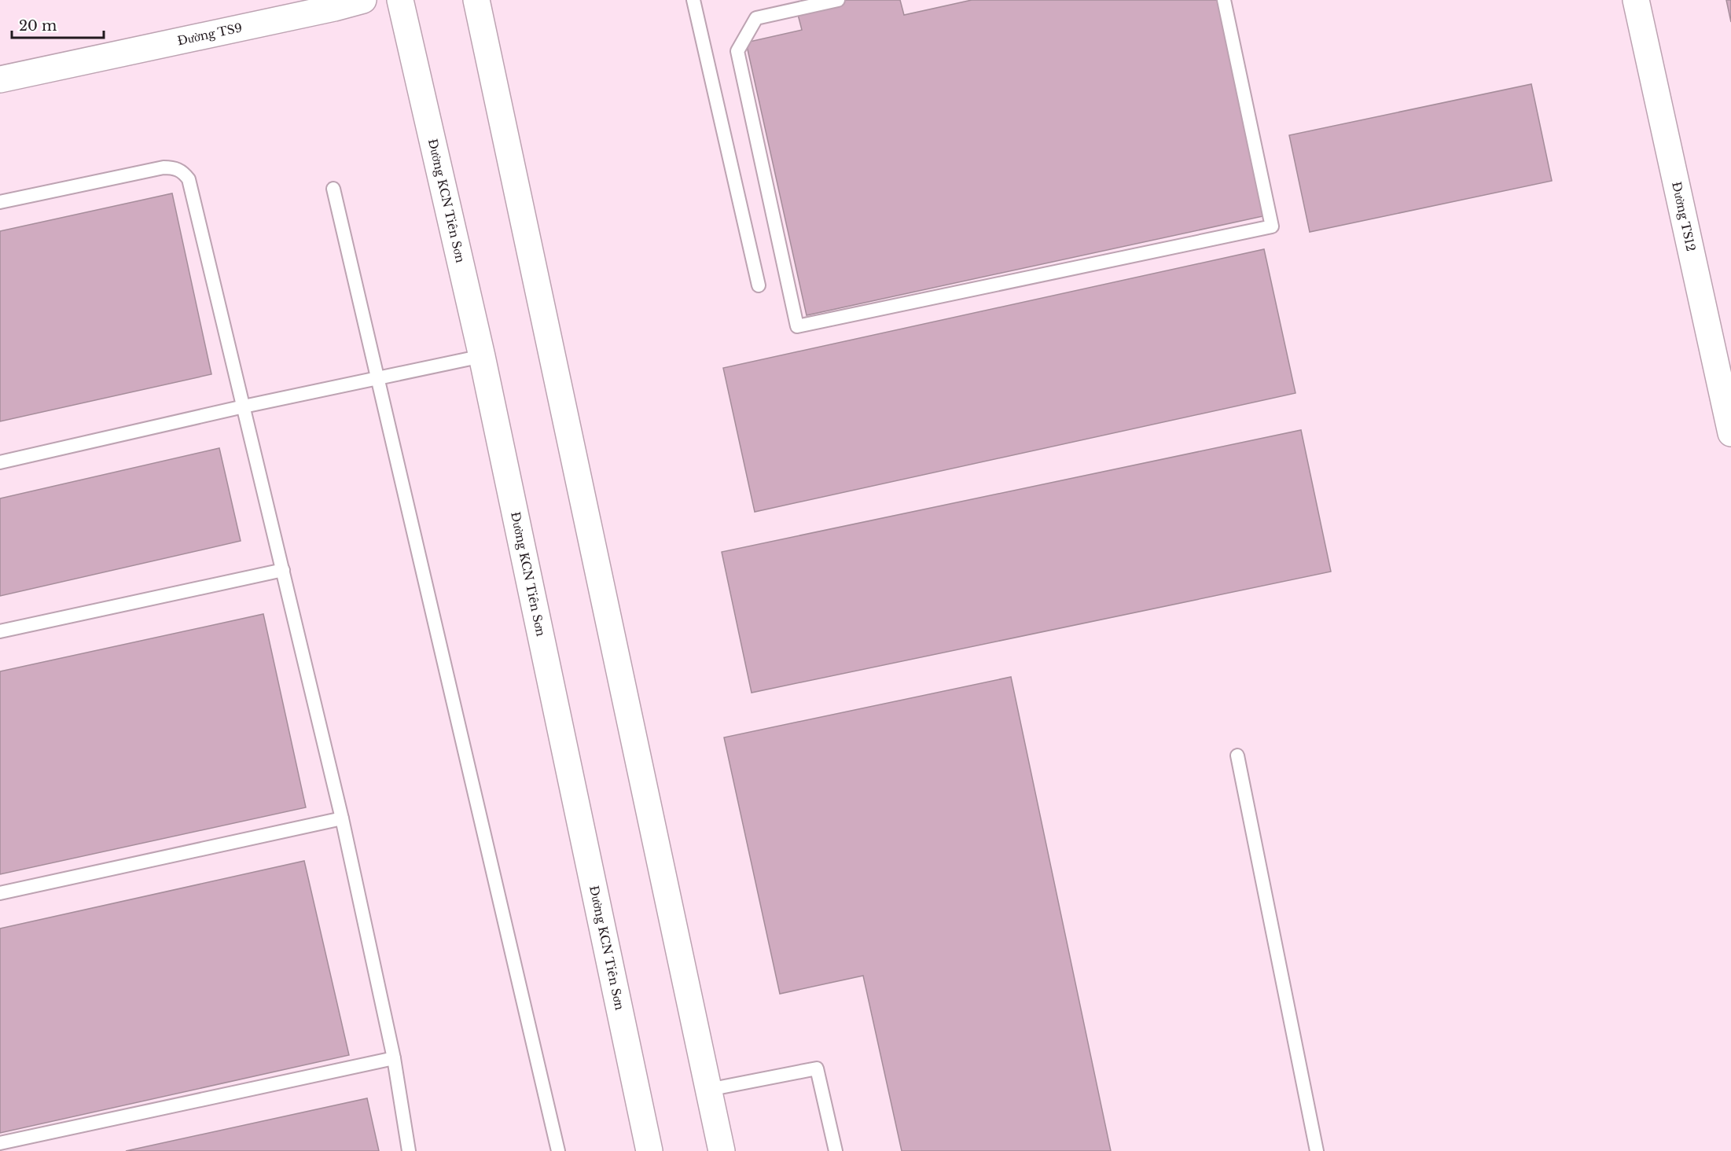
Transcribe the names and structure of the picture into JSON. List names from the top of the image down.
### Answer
{
  "streets": {
    "main road": ["Đường TS9", "Đường KCN Tiên Sơn", "Đường TS12"]
  },
  "scale_bar": "20 m"
}
